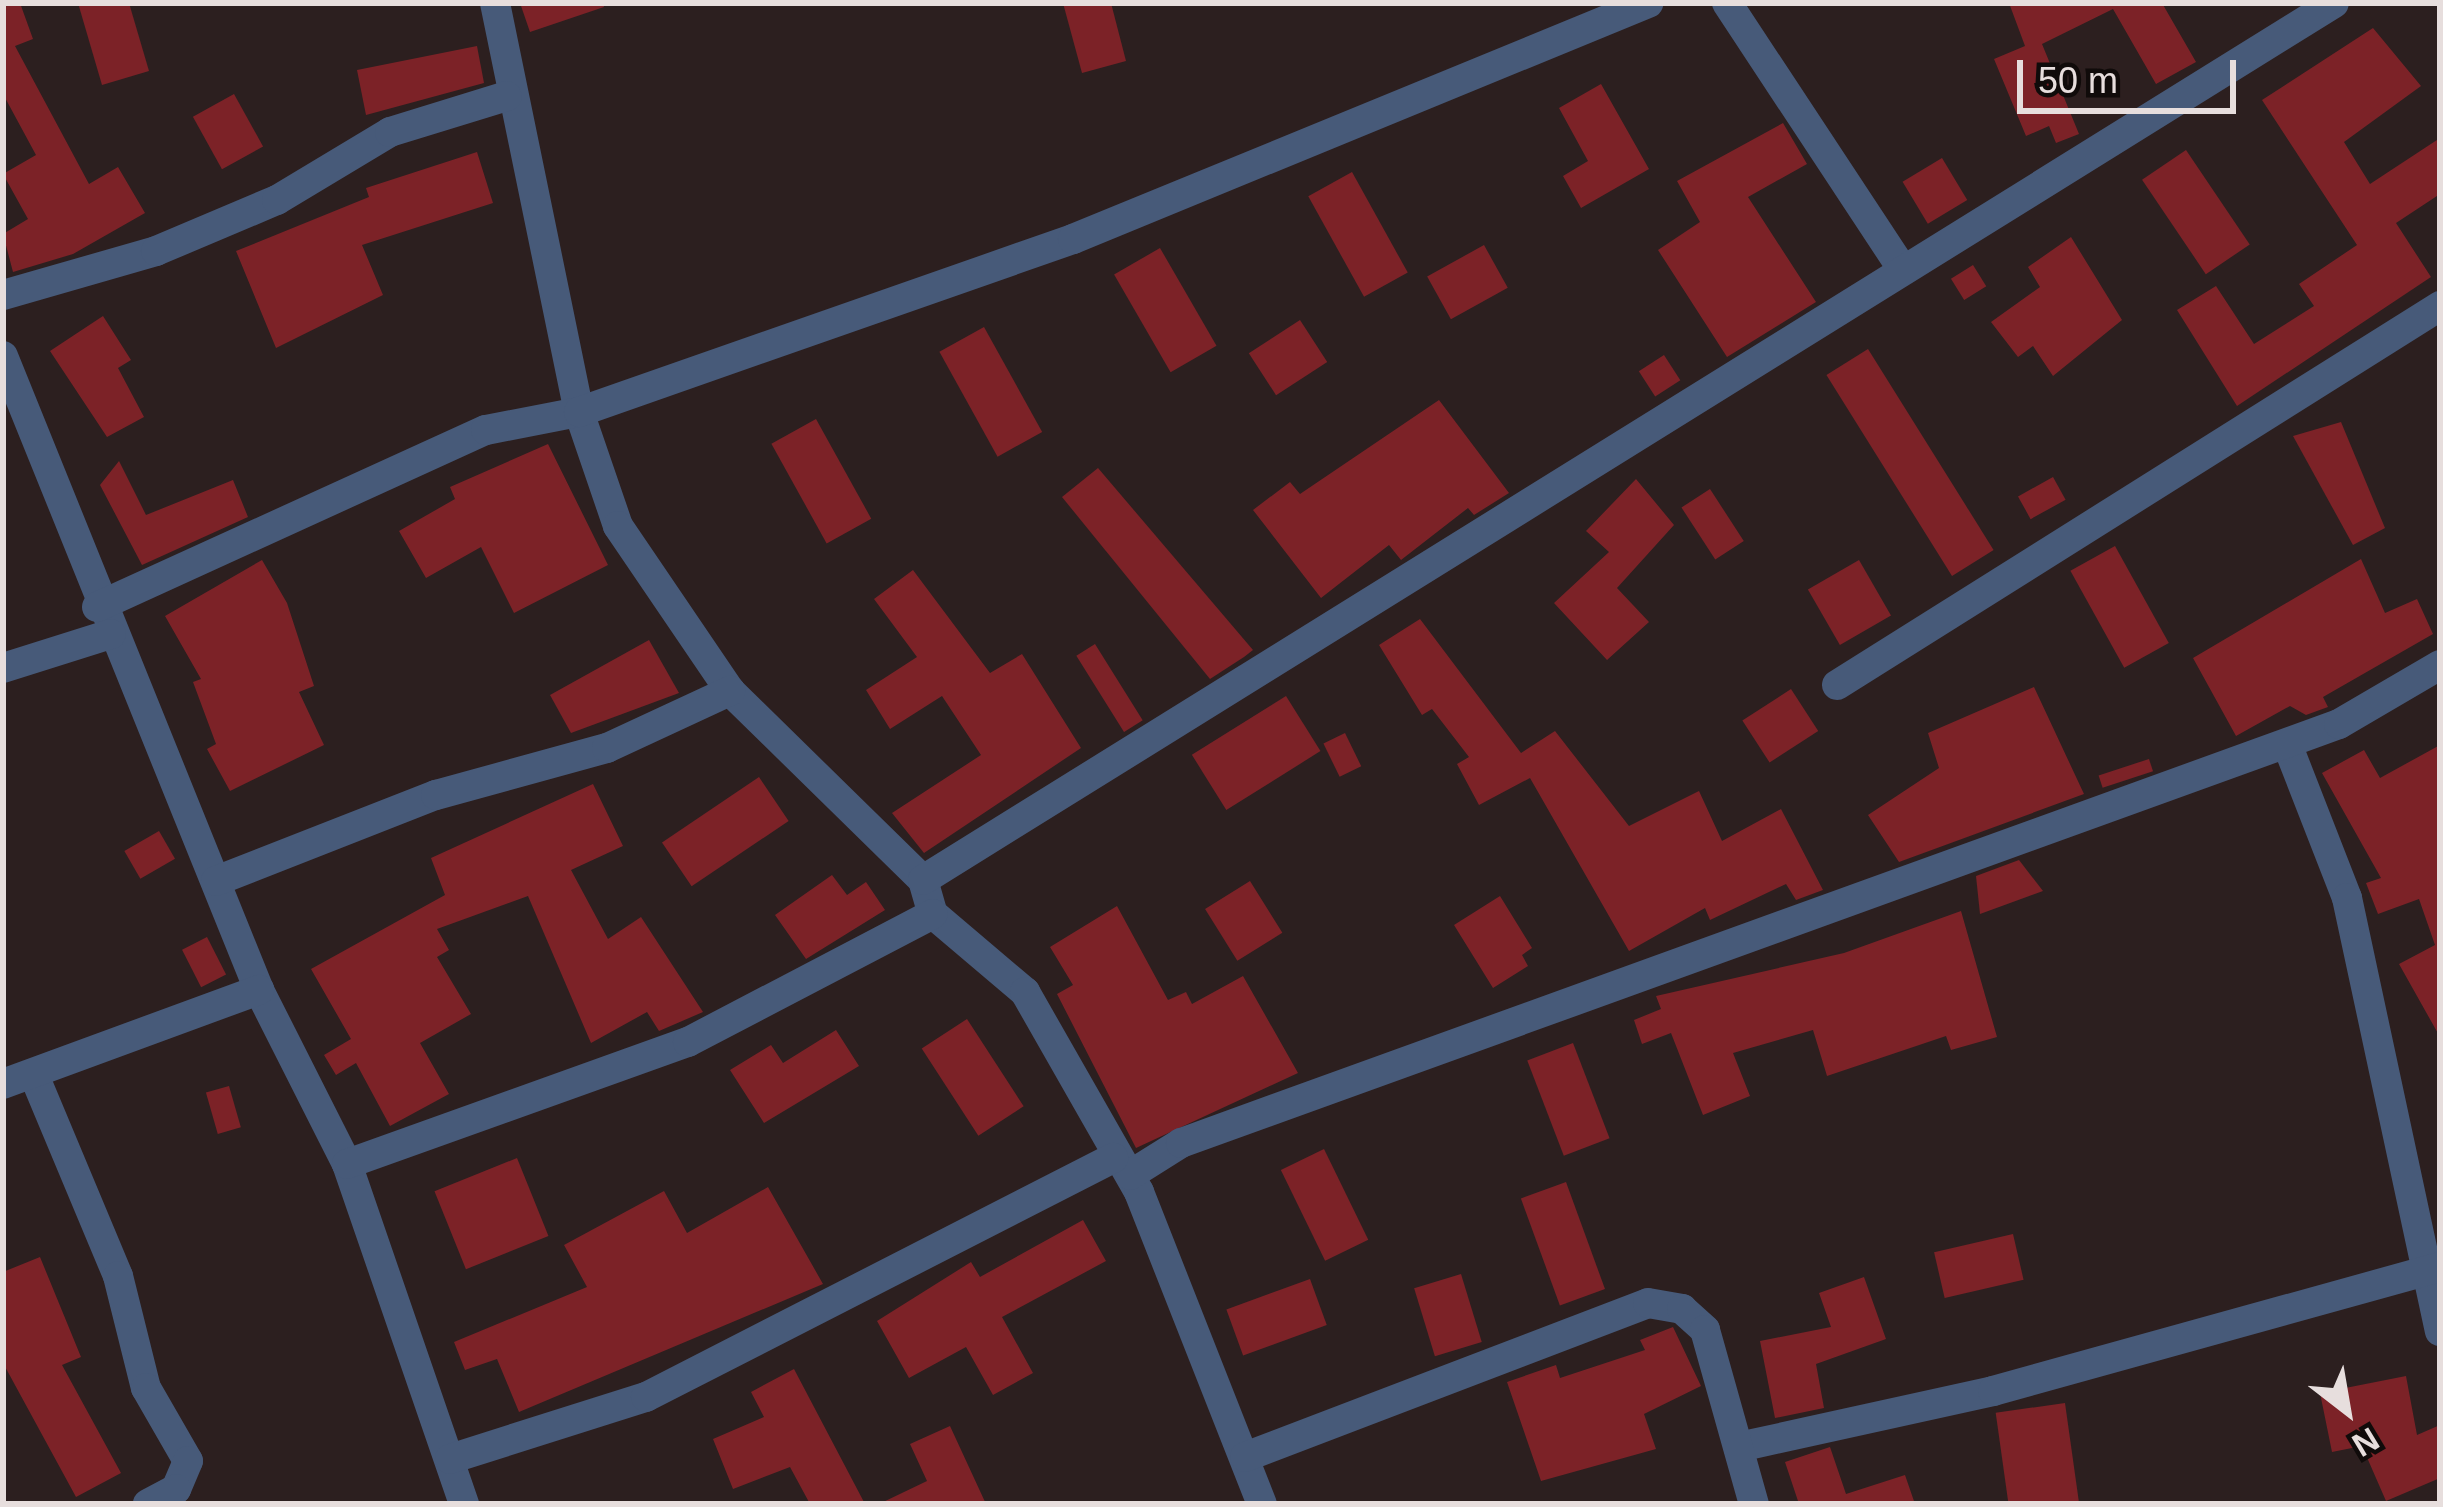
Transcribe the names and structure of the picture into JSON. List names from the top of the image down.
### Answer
{
  "scale_bar": "50 m",
  "north": "bottom right"
}
